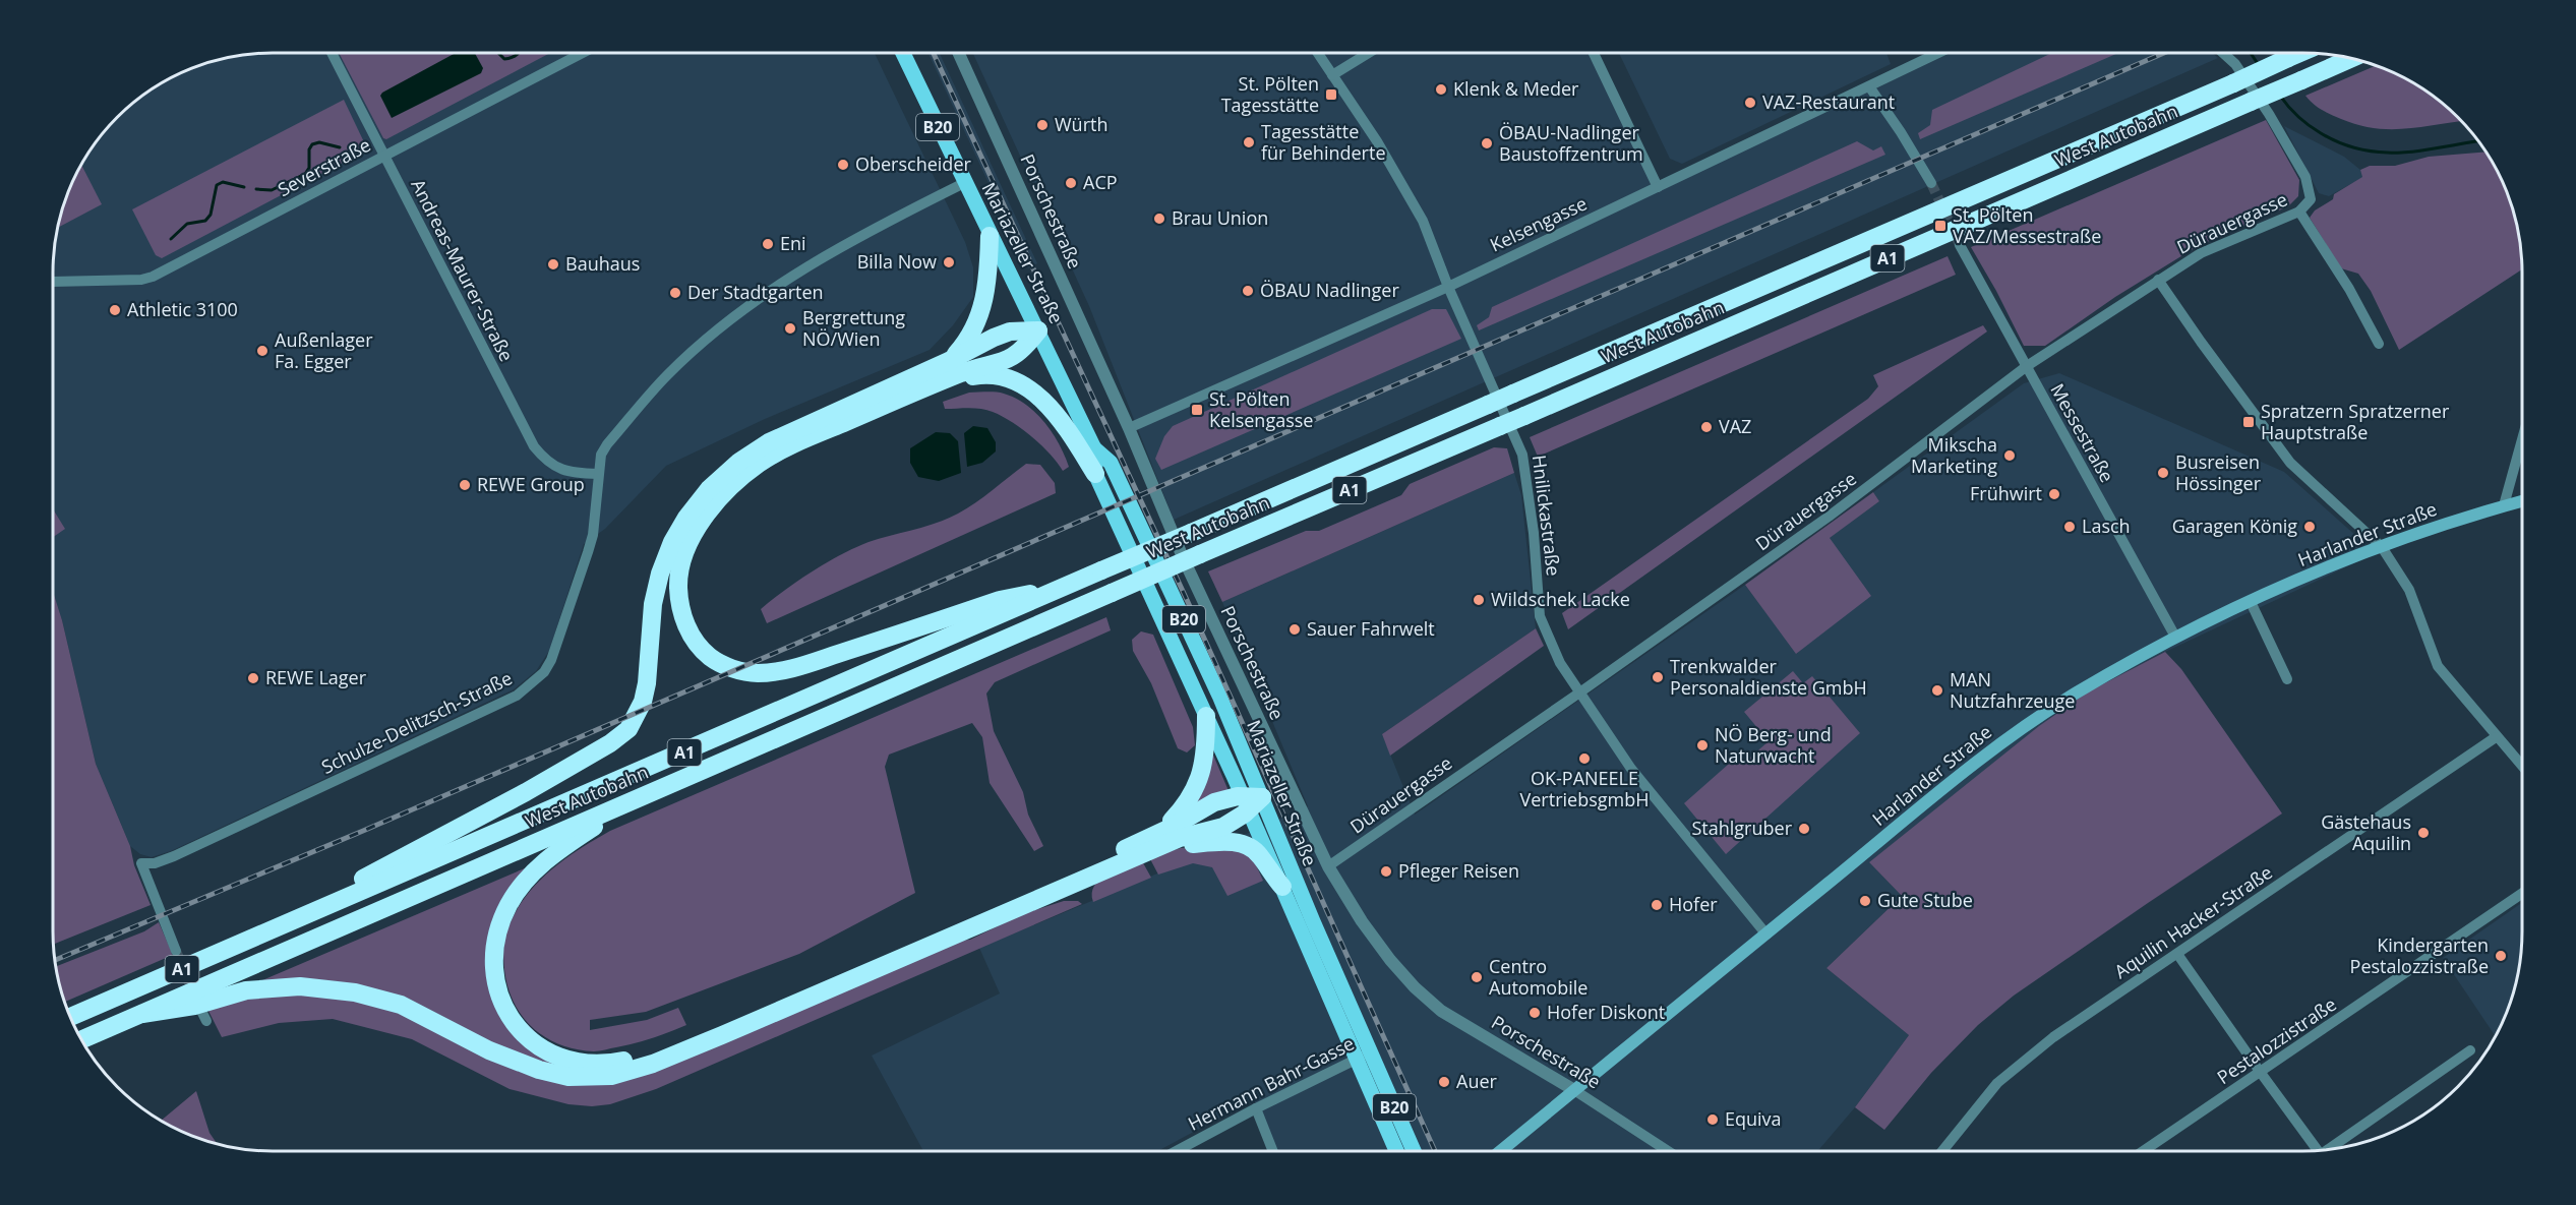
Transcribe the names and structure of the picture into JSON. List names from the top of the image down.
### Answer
{
  "streets": {
    "highway": ["West Autobahn", "A1"],
    "main road": ["B20", "Mariazeller Straße", "Harlander Straße"],
    "street": [
      "Severstraße",
      "Porschestraße",
      "Dürauergasse",
      "Kelsengasse",
      "Andreas-Maurer-Straße",
      "Messestraße",
      "Hnilickastraße",
      "Schulze-Delitzsch-Straße",
      "Aquilin Hacker-Straße",
      "Pestalozzistraße",
      "Hermann Bahr-Gasse"
    ]
  },
  "crossings": [
    ["Severstraße", "Andreas-Maurer-Straße"],
    ["Porschestraße", "Dürauergasse"],
    ["Porschestraße", "Kelsengasse"],
    ["Porschestraße", "Harlander Straße"],
    ["Dürauergasse", "Messestraße"],
    ["Dürauergasse", "Hnilickastraße"],
    ["Kelsengasse", "Hnilickastraße"],
    ["Mariazeller Straße", "Schulze-Delitzsch-Straße"],
    ["Mariazeller Straße", "Hermann Bahr-Gasse"],
    ["Andreas-Maurer-Straße", "Schulze-Delitzsch-Straße"],
    ["Messestraße", "Harlander Straße"],
    ["Hnilickastraße", "Harlander Straße"]
  ],
  "places": {
    "other": [
      "Klenk & Meder",
      "VAZ-Restaurant",
      "Würth",
      "Tagesstätte für Behinderte",
      "ÖBAU-Nadlinger Baustoffzentrum",
      "Oberscheider",
      "ACP",
      "Brau Union",
      "Eni",
      "Billa Now",
      "Bauhaus",
      "ÖBAU Nadlinger",
      "Der Stadtgarten",
      "Athletic 3100",
      "Bergrettung NÖ/Wien",
      "Außenlager Fa. Egger",
      "VAZ",
      "Mikscha Marketing",
      "Busreisen Hössinger",
      "REWE Group",
      "Frühwirt",
      "Lasch",
      "Garagen König",
      "Wildschek Lacke",
      "Sauer Fahrwelt",
      "Trenkwalder Personaldienste GmbH",
      "REWE Lager",
      "MAN Nutzfahrzeuge",
      "NÖ Berg- und Naturwacht",
      "OK-PANEELE VertriebsgmbH",
      "Stahlgruber",
      "Gästehaus Aquilin",
      "Pfleger Reisen",
      "Gute Stube",
      "Hofer",
      "Kindergarten Pestalozzistraße",
      "Centro Automobile",
      "Hofer Diskont",
      "Auer",
      "Equiva"
    ],
    "transit": [
      "St. Pölten Tagesstätte",
      "St. Pölten VAZ/Messestraße",
      "St. Pölten Kelsengasse",
      "Spratzern Spratzerner Hauptstraße"
    ]
  }
}
